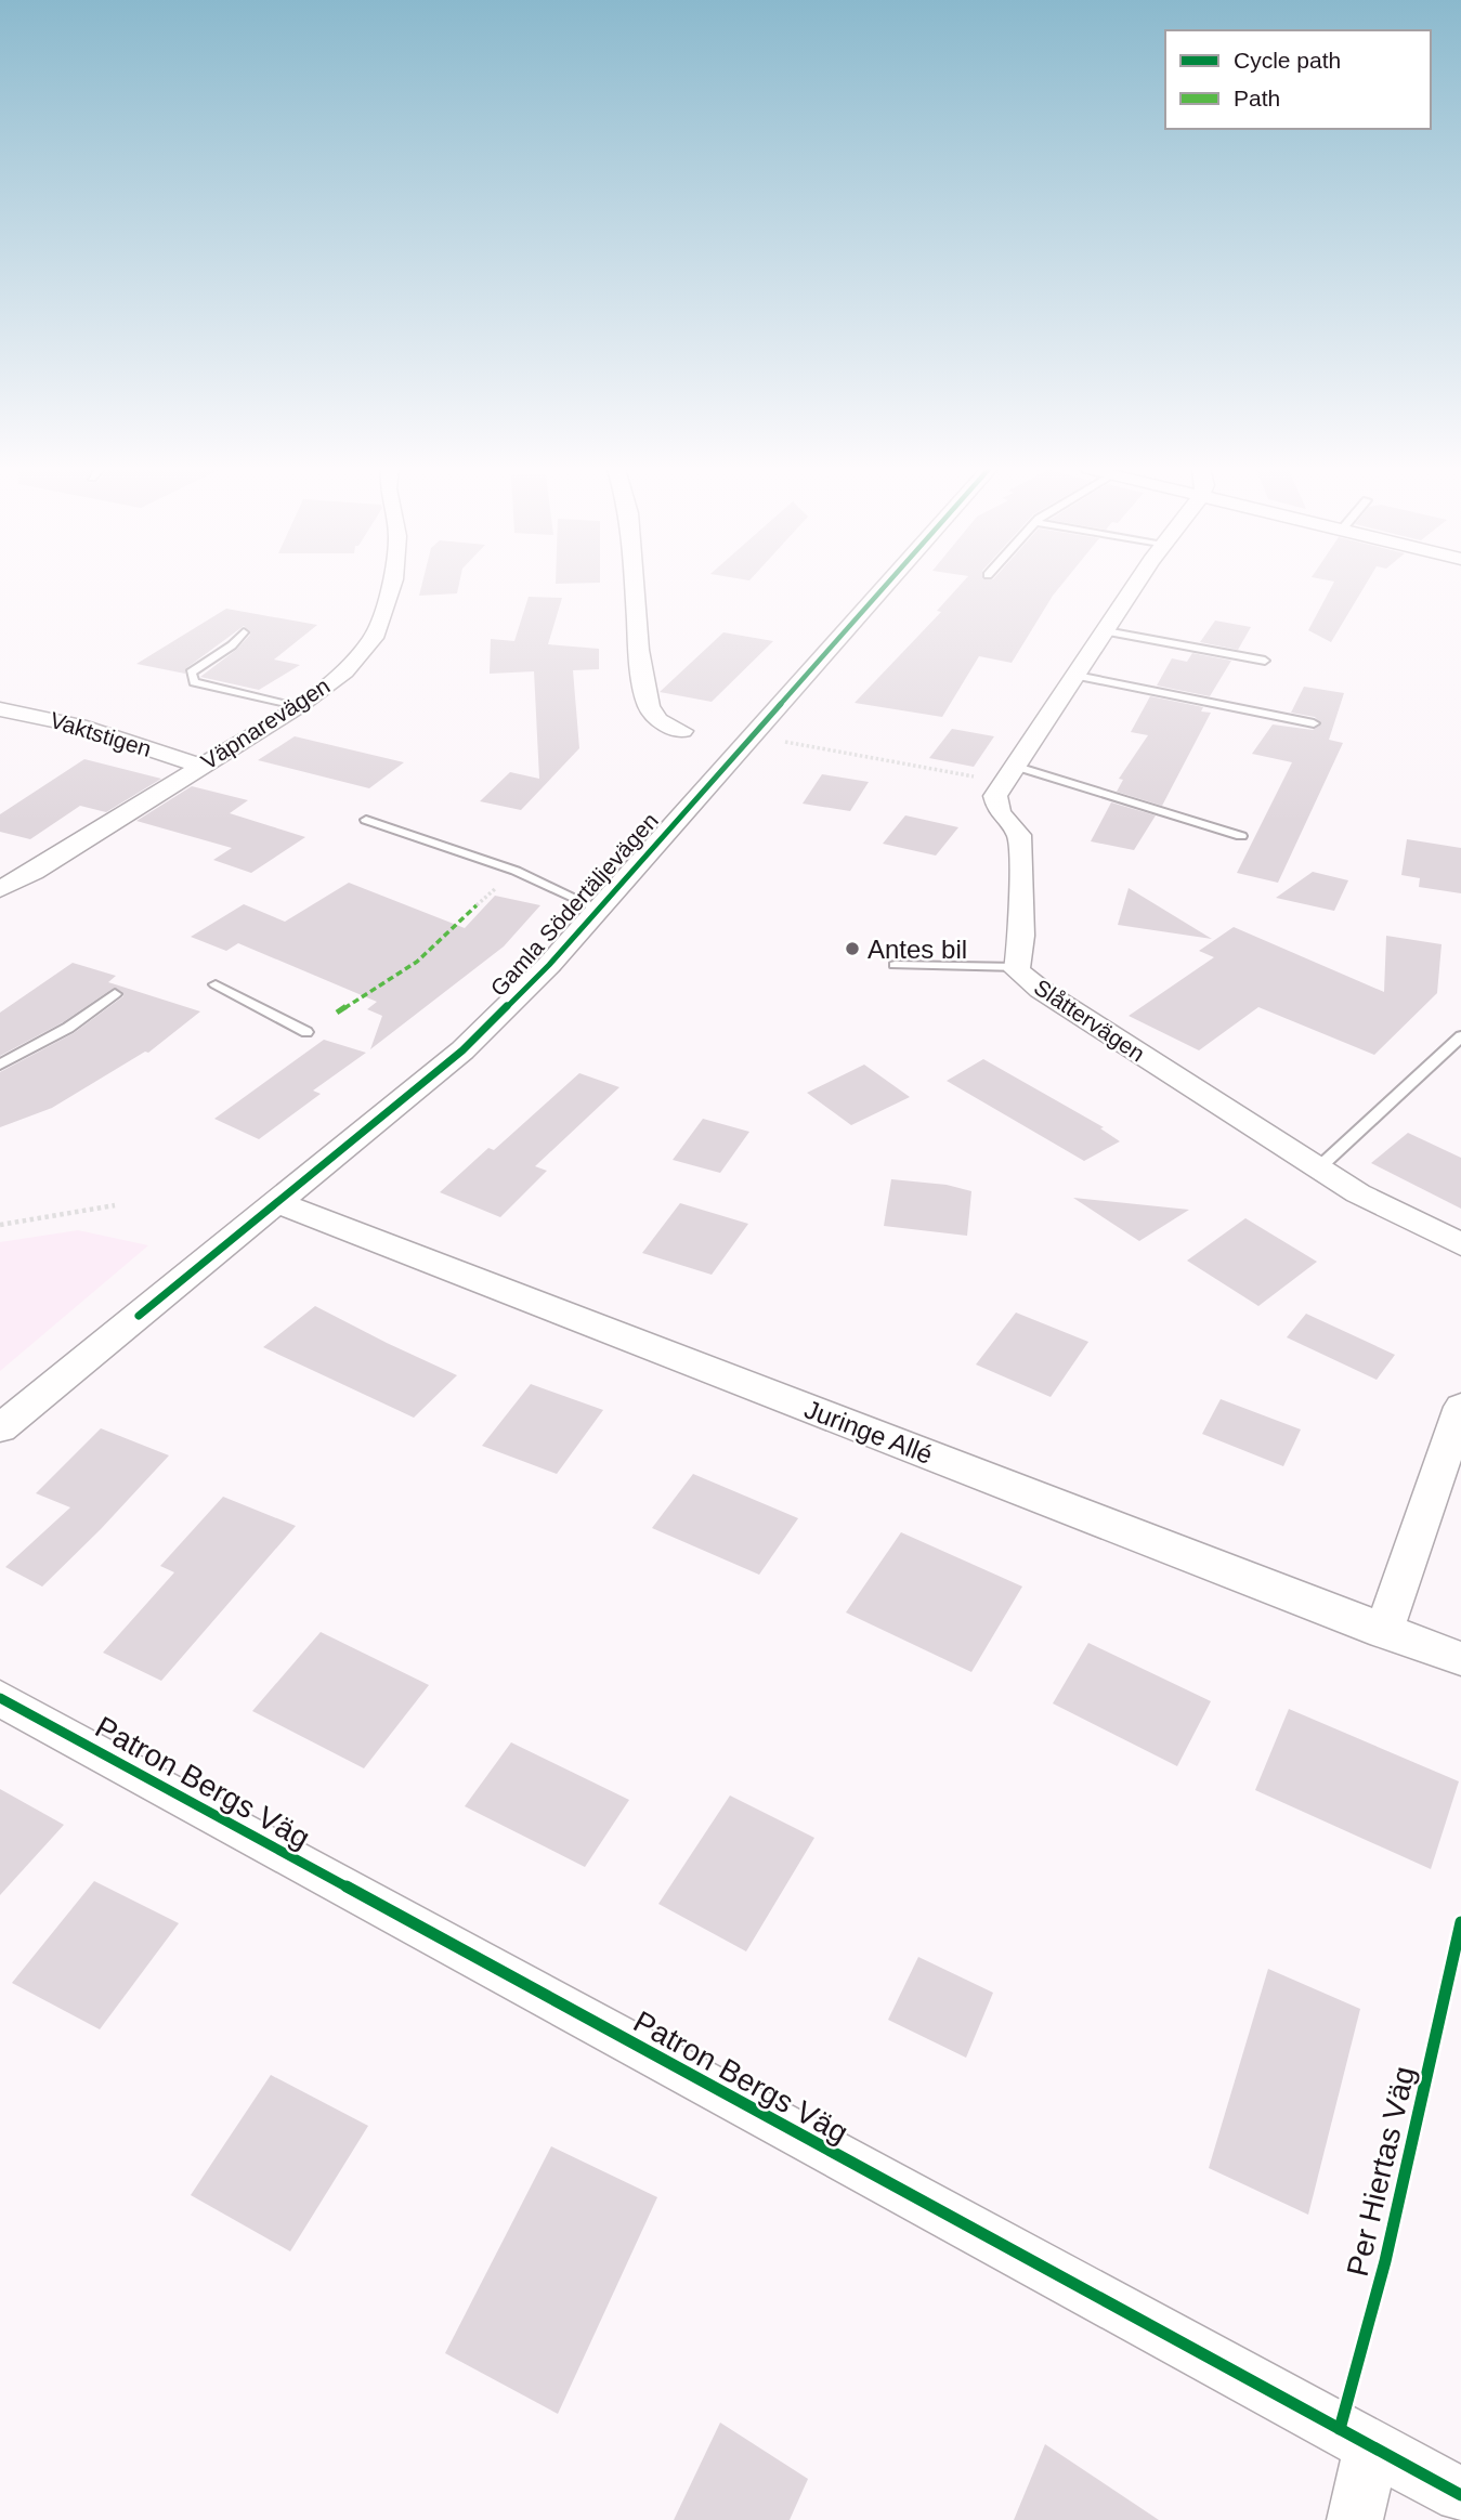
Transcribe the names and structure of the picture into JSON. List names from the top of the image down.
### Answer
{
  "streets": {
    "street": [
      "Väpnarevägen",
      "Vaktstigen",
      "Gamla Södertäljevägen",
      "Slåttervägen",
      "Juringe Allé",
      "Patron Bergs Väg"
    ],
    "cycle path": ["Per Hiertas Väg"]
  },
  "crossings": [
    ["Väpnarevägen", "Vaktstigen"],
    ["Gamla Södertäljevägen", "Juringe Allé"]
  ],
  "places": ["Antes bil"],
  "legend": ["Cycle path", "Path"]
}
